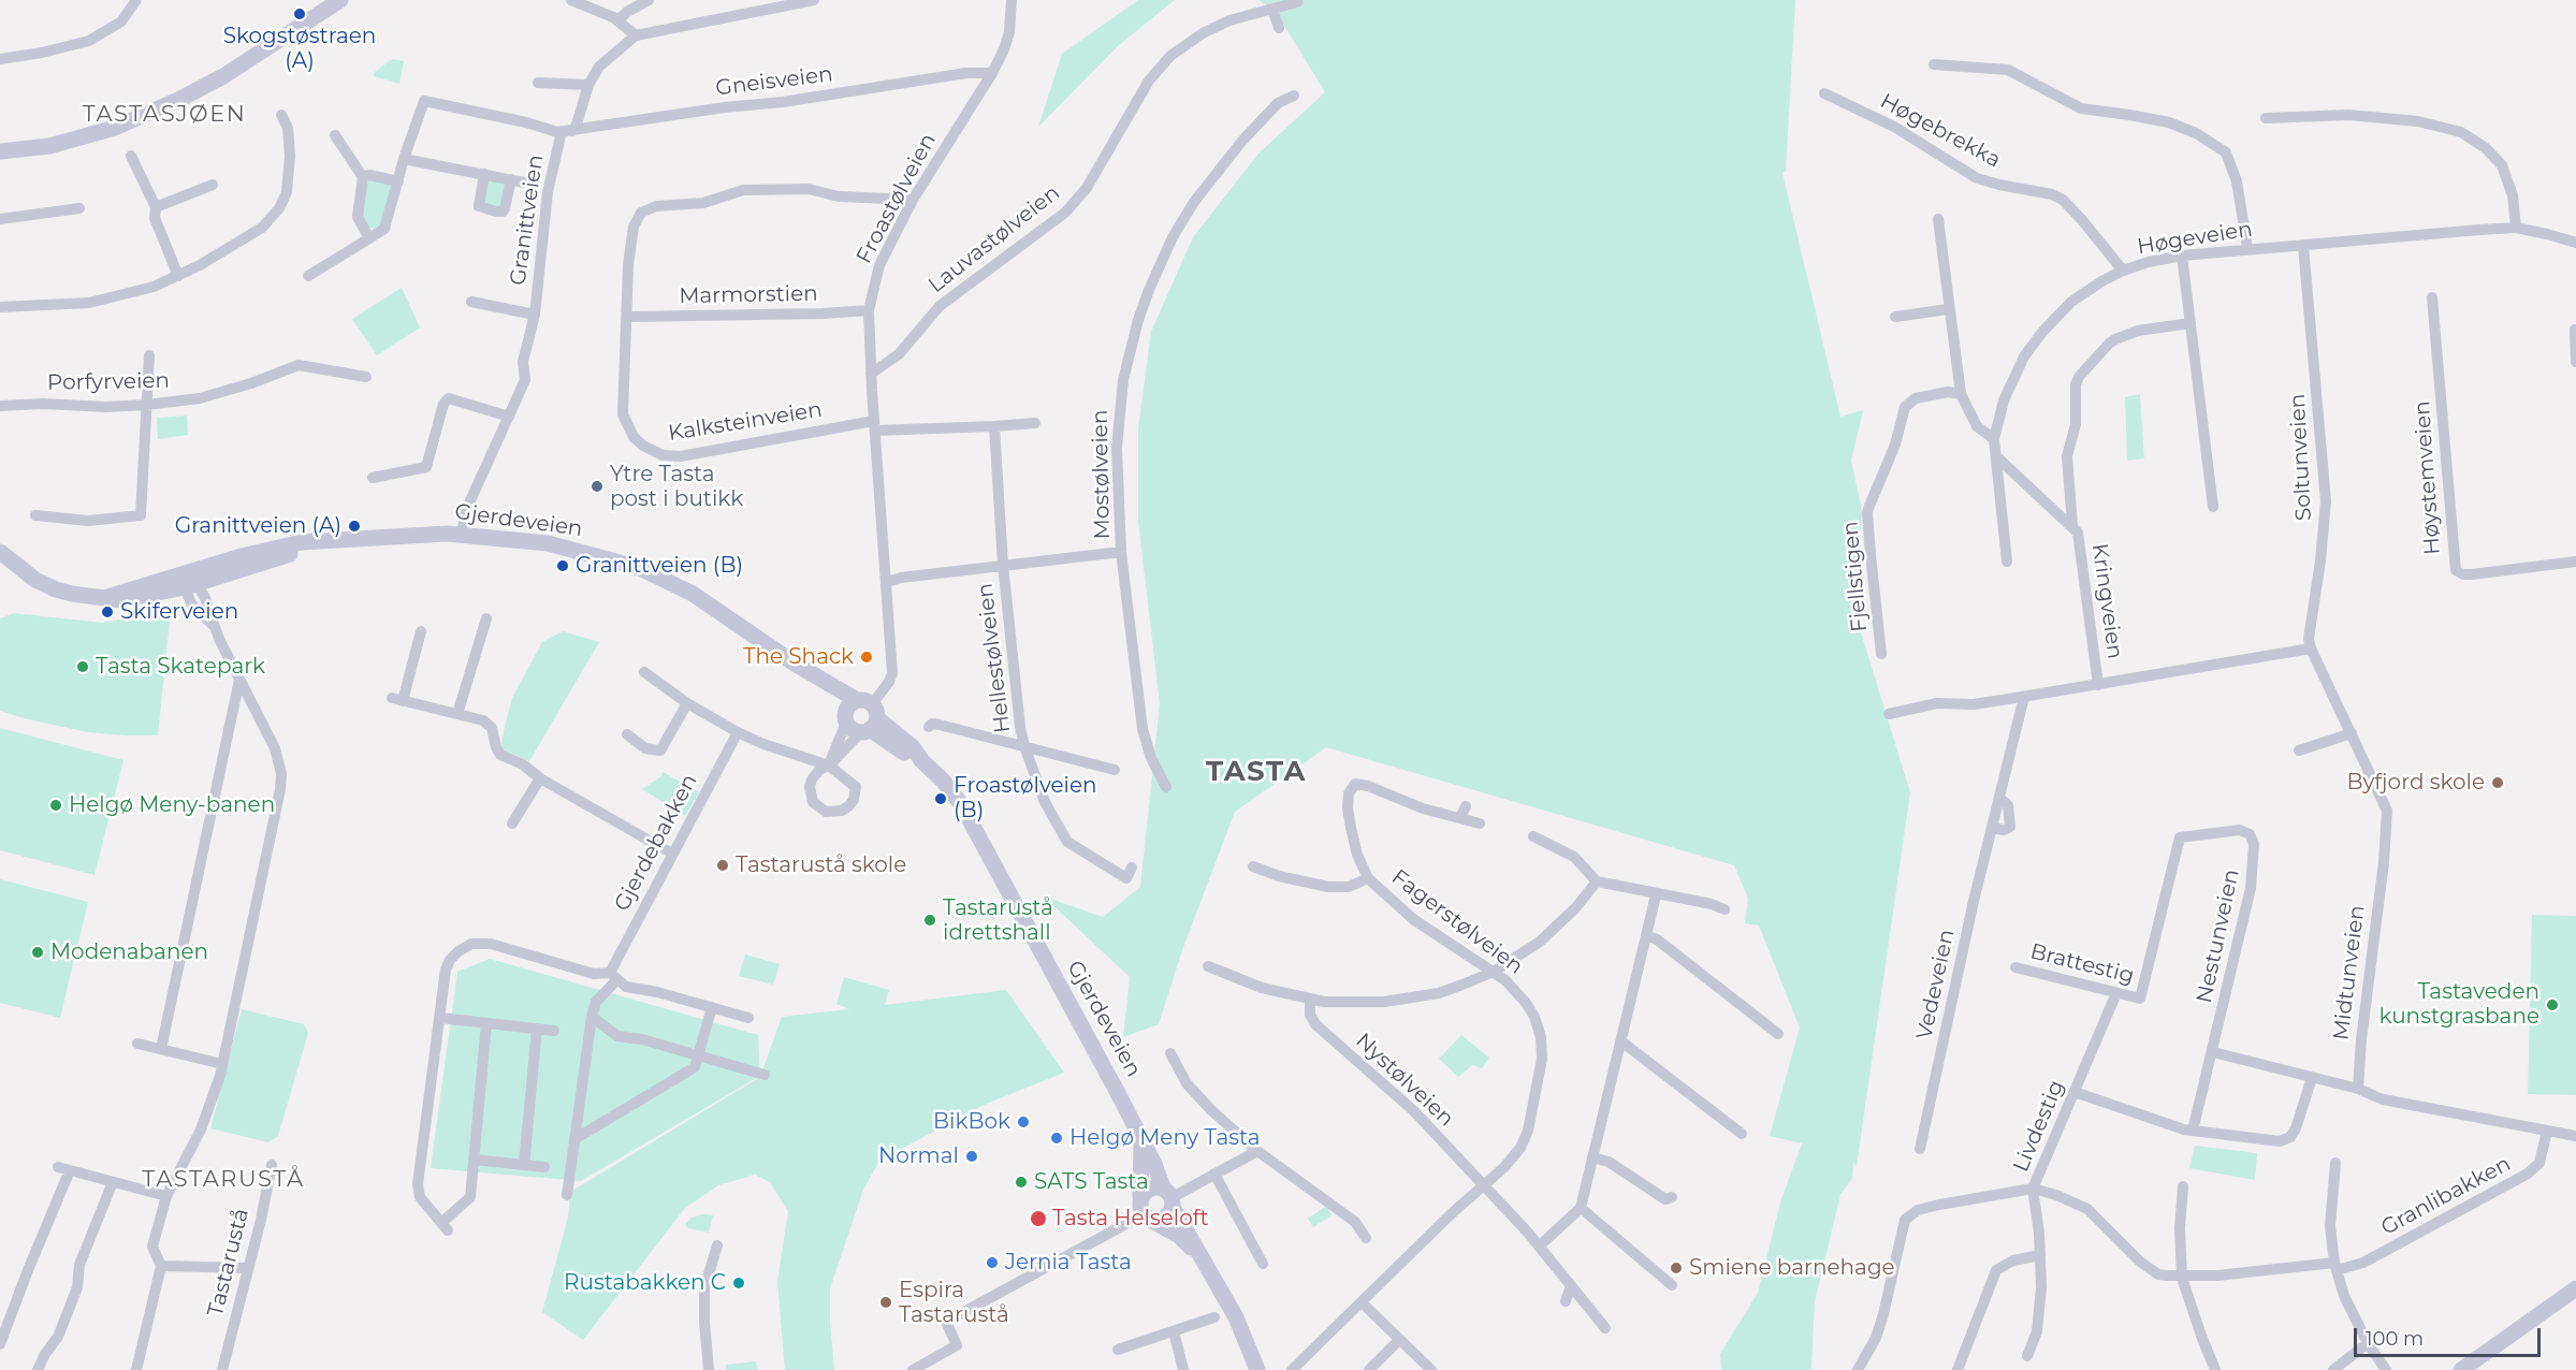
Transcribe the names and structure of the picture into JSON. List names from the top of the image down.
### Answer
{
  "streets": {
    "main road": ["Gjerdeveien"],
    "street": [
      "Gneisveien",
      "Høgebrekka",
      "Froastølveien",
      "Granittveien",
      "Høgeveien",
      "Lauvastølveien",
      "Marmorstien",
      "Porfyrveien",
      "Kalksteinveien",
      "Soltunveien",
      "Mostølveien",
      "Høystemveien",
      "Fjellstigen",
      "Kringveien",
      "Hellestølveien",
      "Gjerdebakken",
      "Fagerstølveien",
      "Nestunveien",
      "Brattestig",
      "Midtunveien",
      "Vedeveien",
      "Nystølveien",
      "Livdestig",
      "Granlibakken",
      "Tastarustå"
    ]
  },
  "crossings": [
    ["Gneisveien", "Froastølveien"],
    ["Gneisveien", "Granittveien"],
    ["Høgebrekka", "Høgeveien"],
    ["Froastølveien", "Lauvastølveien"],
    ["Froastølveien", "Marmorstien"],
    ["Froastølveien", "Kalksteinveien"],
    ["Froastølveien", "Gjerdeveien"],
    ["Froastølveien", "Hellestølveien"],
    ["Granittveien", "Gjerdeveien"],
    ["Høgeveien", "Soltunveien"],
    ["Høgeveien", "Kringveien"],
    ["Marmorstien", "Kalksteinveien"],
    ["Soltunveien", "Midtunveien"],
    ["Mostølveien", "Hellestølveien"],
    ["Fagerstølveien", "Nystølveien"],
    ["Nestunveien", "Brattestig"],
    ["Brattestig", "Livdestig"],
    ["Livdestig", "Granlibakken"]
  ],
  "districts": ["TASTASJØEN", "TASTA", "TASTARUSTÅ"],
  "places": [
    "Skogstøstraen (A)",
    "Ytre Tasta post i butikk",
    "Granittveien (A)",
    "Granittveien (B)",
    "Skiferveien",
    "The Shack",
    "Tasta Skatepark",
    "Byfjord skole",
    "Froastølveien (B)",
    "Helgø Meny-banen",
    "Tastarustå skole",
    "Tastarustå idrettshall",
    "Modenabanen",
    "Tastaveden kunstgrasbane",
    "BikBok",
    "Helgø Meny Tasta",
    "Normal",
    "SATS Tasta",
    "Tasta Helseloft",
    "Jernia Tasta",
    "Smiene barnehage",
    "Rustabakken C",
    "Espira Tastarustå"
  ],
  "scale_bar": "100 m"
}
